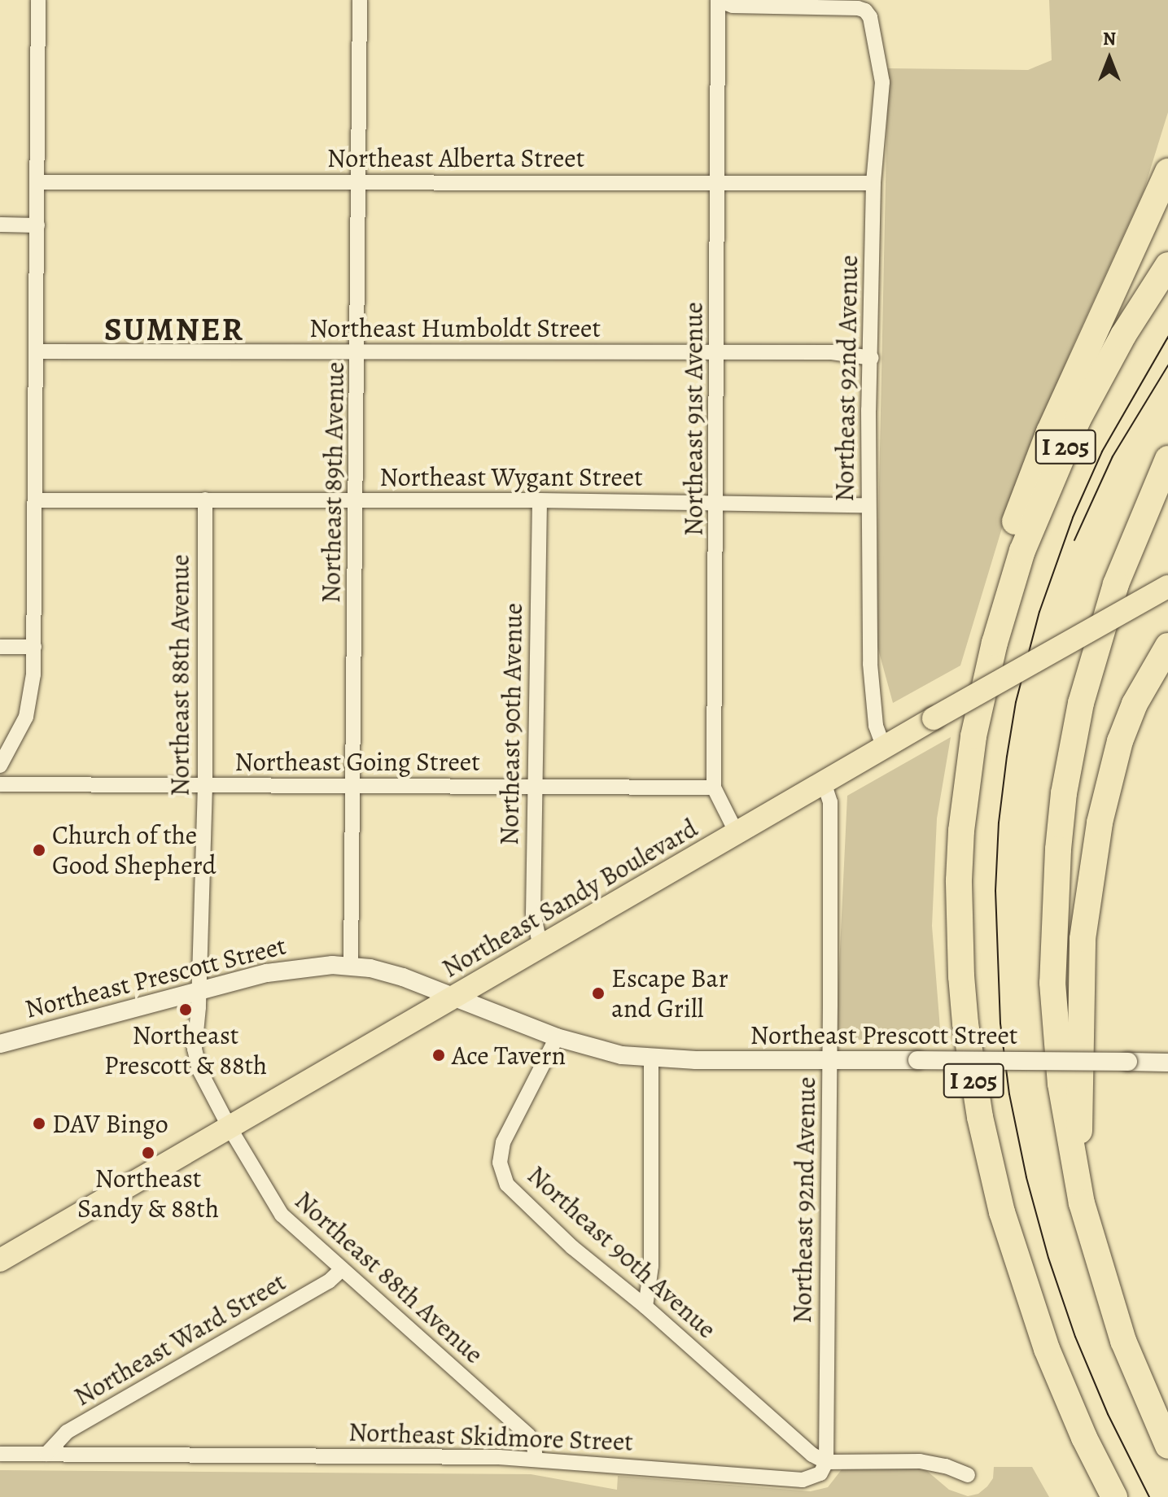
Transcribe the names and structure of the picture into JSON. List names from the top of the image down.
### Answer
{
  "streets": {
    "highway": ["I 205"],
    "main road": ["Northeast Sandy Boulevard"],
    "street": [
      "Northeast Alberta Street",
      "Northeast Humboldt Street",
      "Northeast 92nd Avenue",
      "Northeast 91st Avenue",
      "Northeast Wygant Street",
      "Northeast 89th Avenue",
      "Northeast 88th Avenue",
      "Northeast 90th Avenue",
      "Northeast Going Street",
      "Northeast Prescott Street",
      "Northeast Ward Street",
      "Northeast Skidmore Street"
    ]
  },
  "crossings": [
    ["Northeast Alberta Street", "Northeast 92nd Avenue"],
    ["Northeast Alberta Street", "Northeast 91st Avenue"],
    ["Northeast Alberta Street", "Northeast 89th Avenue"],
    ["Northeast Humboldt Street", "Northeast 92nd Avenue"],
    ["Northeast Humboldt Street", "Northeast 91st Avenue"],
    ["Northeast Humboldt Street", "Northeast 89th Avenue"],
    ["Northeast 92nd Avenue", "Northeast 91st Avenue"],
    ["Northeast 92nd Avenue", "Northeast Wygant Street"],
    ["Northeast 92nd Avenue", "Northeast 90th Avenue"],
    ["Northeast 92nd Avenue", "Northeast Sandy Boulevard"],
    ["Northeast 92nd Avenue", "Northeast Prescott Street"],
    ["Northeast 92nd Avenue", "Northeast Skidmore Street"],
    ["Northeast 91st Avenue", "Northeast Wygant Street"],
    ["Northeast 91st Avenue", "Northeast Going Street"],
    ["Northeast 91st Avenue", "Northeast Sandy Boulevard"],
    ["Northeast Wygant Street", "Northeast 89th Avenue"],
    ["Northeast Wygant Street", "Northeast 88th Avenue"],
    ["Northeast Wygant Street", "Northeast 90th Avenue"],
    ["Northeast 89th Avenue", "Northeast Going Street"],
    ["Northeast 89th Avenue", "Northeast Prescott Street"],
    ["Northeast 88th Avenue", "Northeast Going Street"],
    ["Northeast 88th Avenue", "Northeast Sandy Boulevard"],
    ["Northeast 88th Avenue", "Northeast Prescott Street"],
    ["Northeast 88th Avenue", "Northeast Ward Street"],
    ["Northeast 88th Avenue", "Northeast Skidmore Street"],
    ["Northeast 90th Avenue", "Northeast Going Street"],
    ["Northeast 90th Avenue", "Northeast Sandy Boulevard"],
    ["Northeast 90th Avenue", "Northeast Prescott Street"],
    ["Northeast 90th Avenue", "Northeast Skidmore Street"],
    ["Northeast Sandy Boulevard", "Northeast Prescott Street"],
    ["Northeast Ward Street", "Northeast Skidmore Street"]
  ],
  "districts": ["SUMNER"],
  "places": [
    "Church of the Good Shepherd",
    "Escape Bar and Grill",
    "Northeast Prescott & 88th",
    "Ace Tavern",
    "DAV Bingo",
    "Northeast Sandy & 88th"
  ],
  "north": "top"
}
